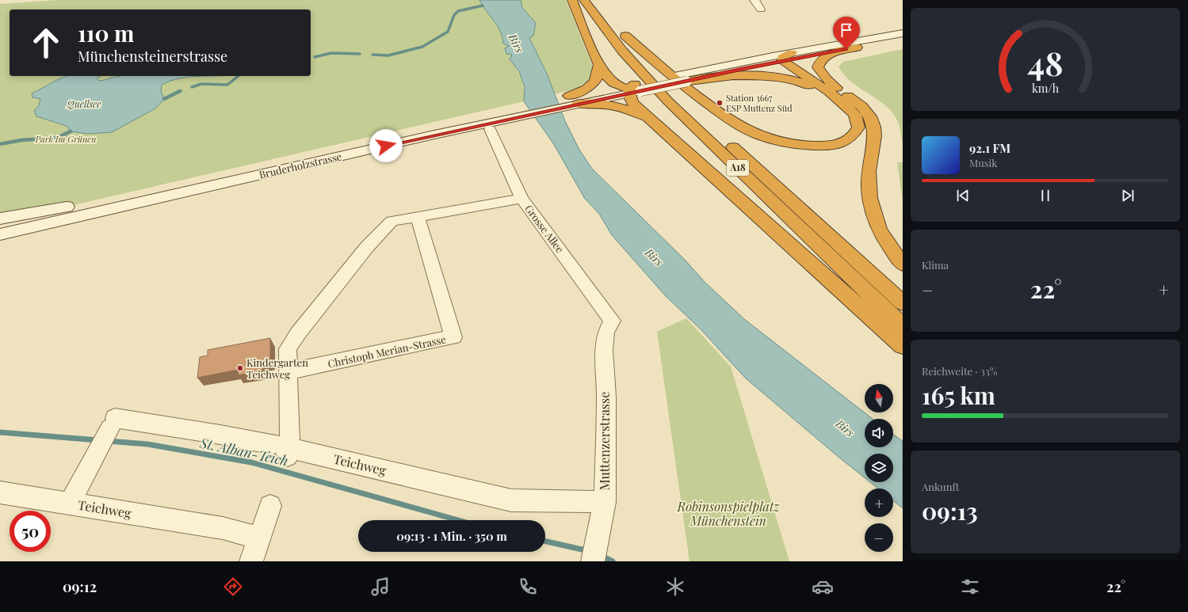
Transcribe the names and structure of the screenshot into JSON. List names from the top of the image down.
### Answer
{
  "streets": {
    "highway": ["A18"],
    "main road": ["Bruderholzstrasse"],
    "street": [
      "Grosse Allee",
      "Christoph Merian-Strasse",
      "Muttenzerstrasse",
      "Teichweg"
    ]
  },
  "crossings": [
    ["Grosse Allee", "Muttenzerstrasse"],
    ["Muttenzerstrasse", "Teichweg"]
  ],
  "water": ["Birs", "Quellsee", "St. Alban-Teich"],
  "parks": ["Park Im Grünen", "Robinsonspielplatz Münchenstein"],
  "places": ["Station 3667 ESP Muttenz Süd", "Kindergarten Teichweg"],
  "north": "top",
  "page": {
    "turn": ["110 m", "Münchensteinerstrasse"],
    "song": ["92.1 FM", "Musik"],
    "tile": [
      "Klima",
      ["Reichweite · 33%", "165 km"],
      ["Ankunft", "09:13"]
    ],
    "heat": ["−", "22°", "+"],
    "map_buttons": ["+", "−"],
    "limit": "50",
    "trip": "09:13 · 1 Min. · 350 m",
    "tabs": ["09:12", "22°"],
    "gauge": ["48", "km/h"]
  }
}
